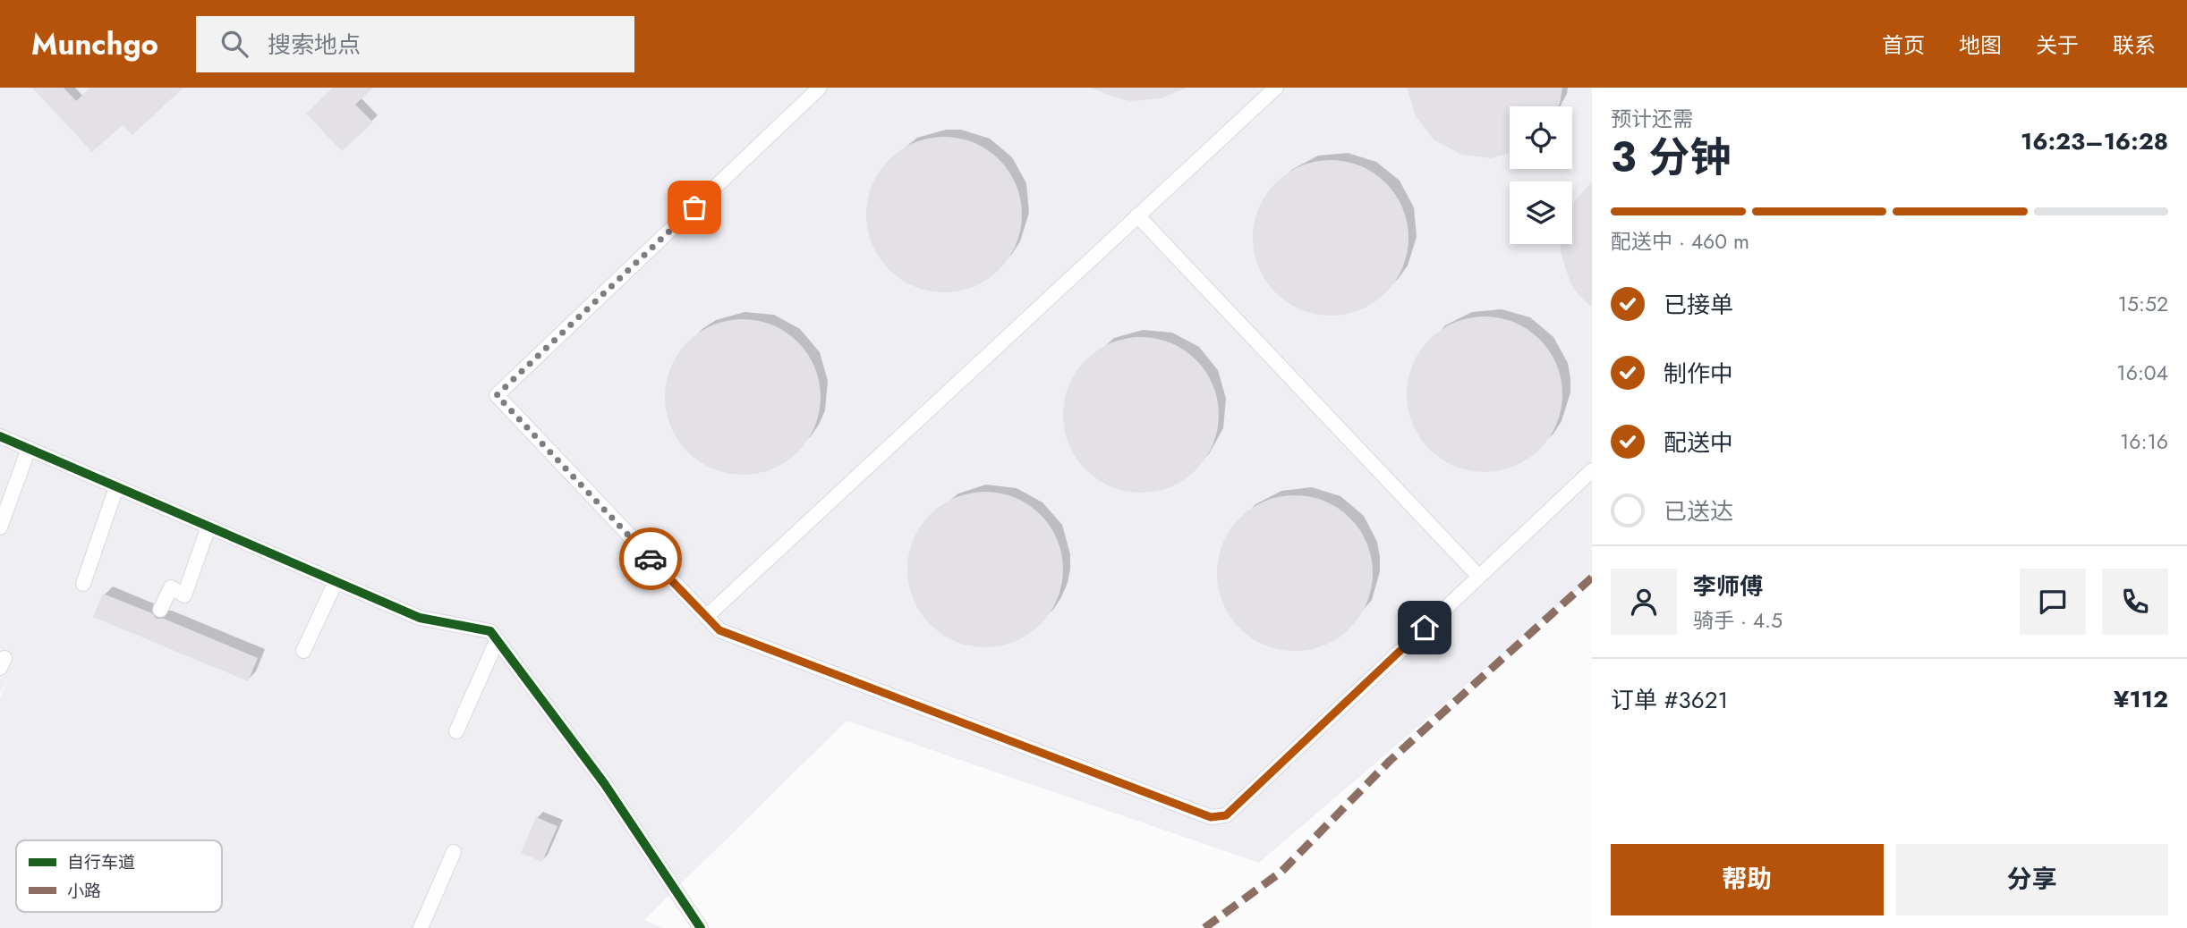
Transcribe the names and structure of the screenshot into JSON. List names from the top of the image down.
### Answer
{
  "legend": ["自行车道", "小路"],
  "page": {
    "header": "Munchgo",
    "search": "搜索地点",
    "nav": [
      "首页",
      "地图",
      "关于",
      "联系"
    ],
    "heading": ["3 分钟", "预计还需", "16:23–16:28"],
    "panel": [
      "李师傅",
      "骑手 · 4.5",
      "订单 #3621",
      "¥112"
    ],
    "bar": "配送中 · 460 m",
    "list": [
      ["已接单", "15:52"],
      ["制作中", "16:04"],
      ["配送中", "16:16"],
      "已送达"
    ],
    "buttons": ["帮助", "分享"]
  }
}
